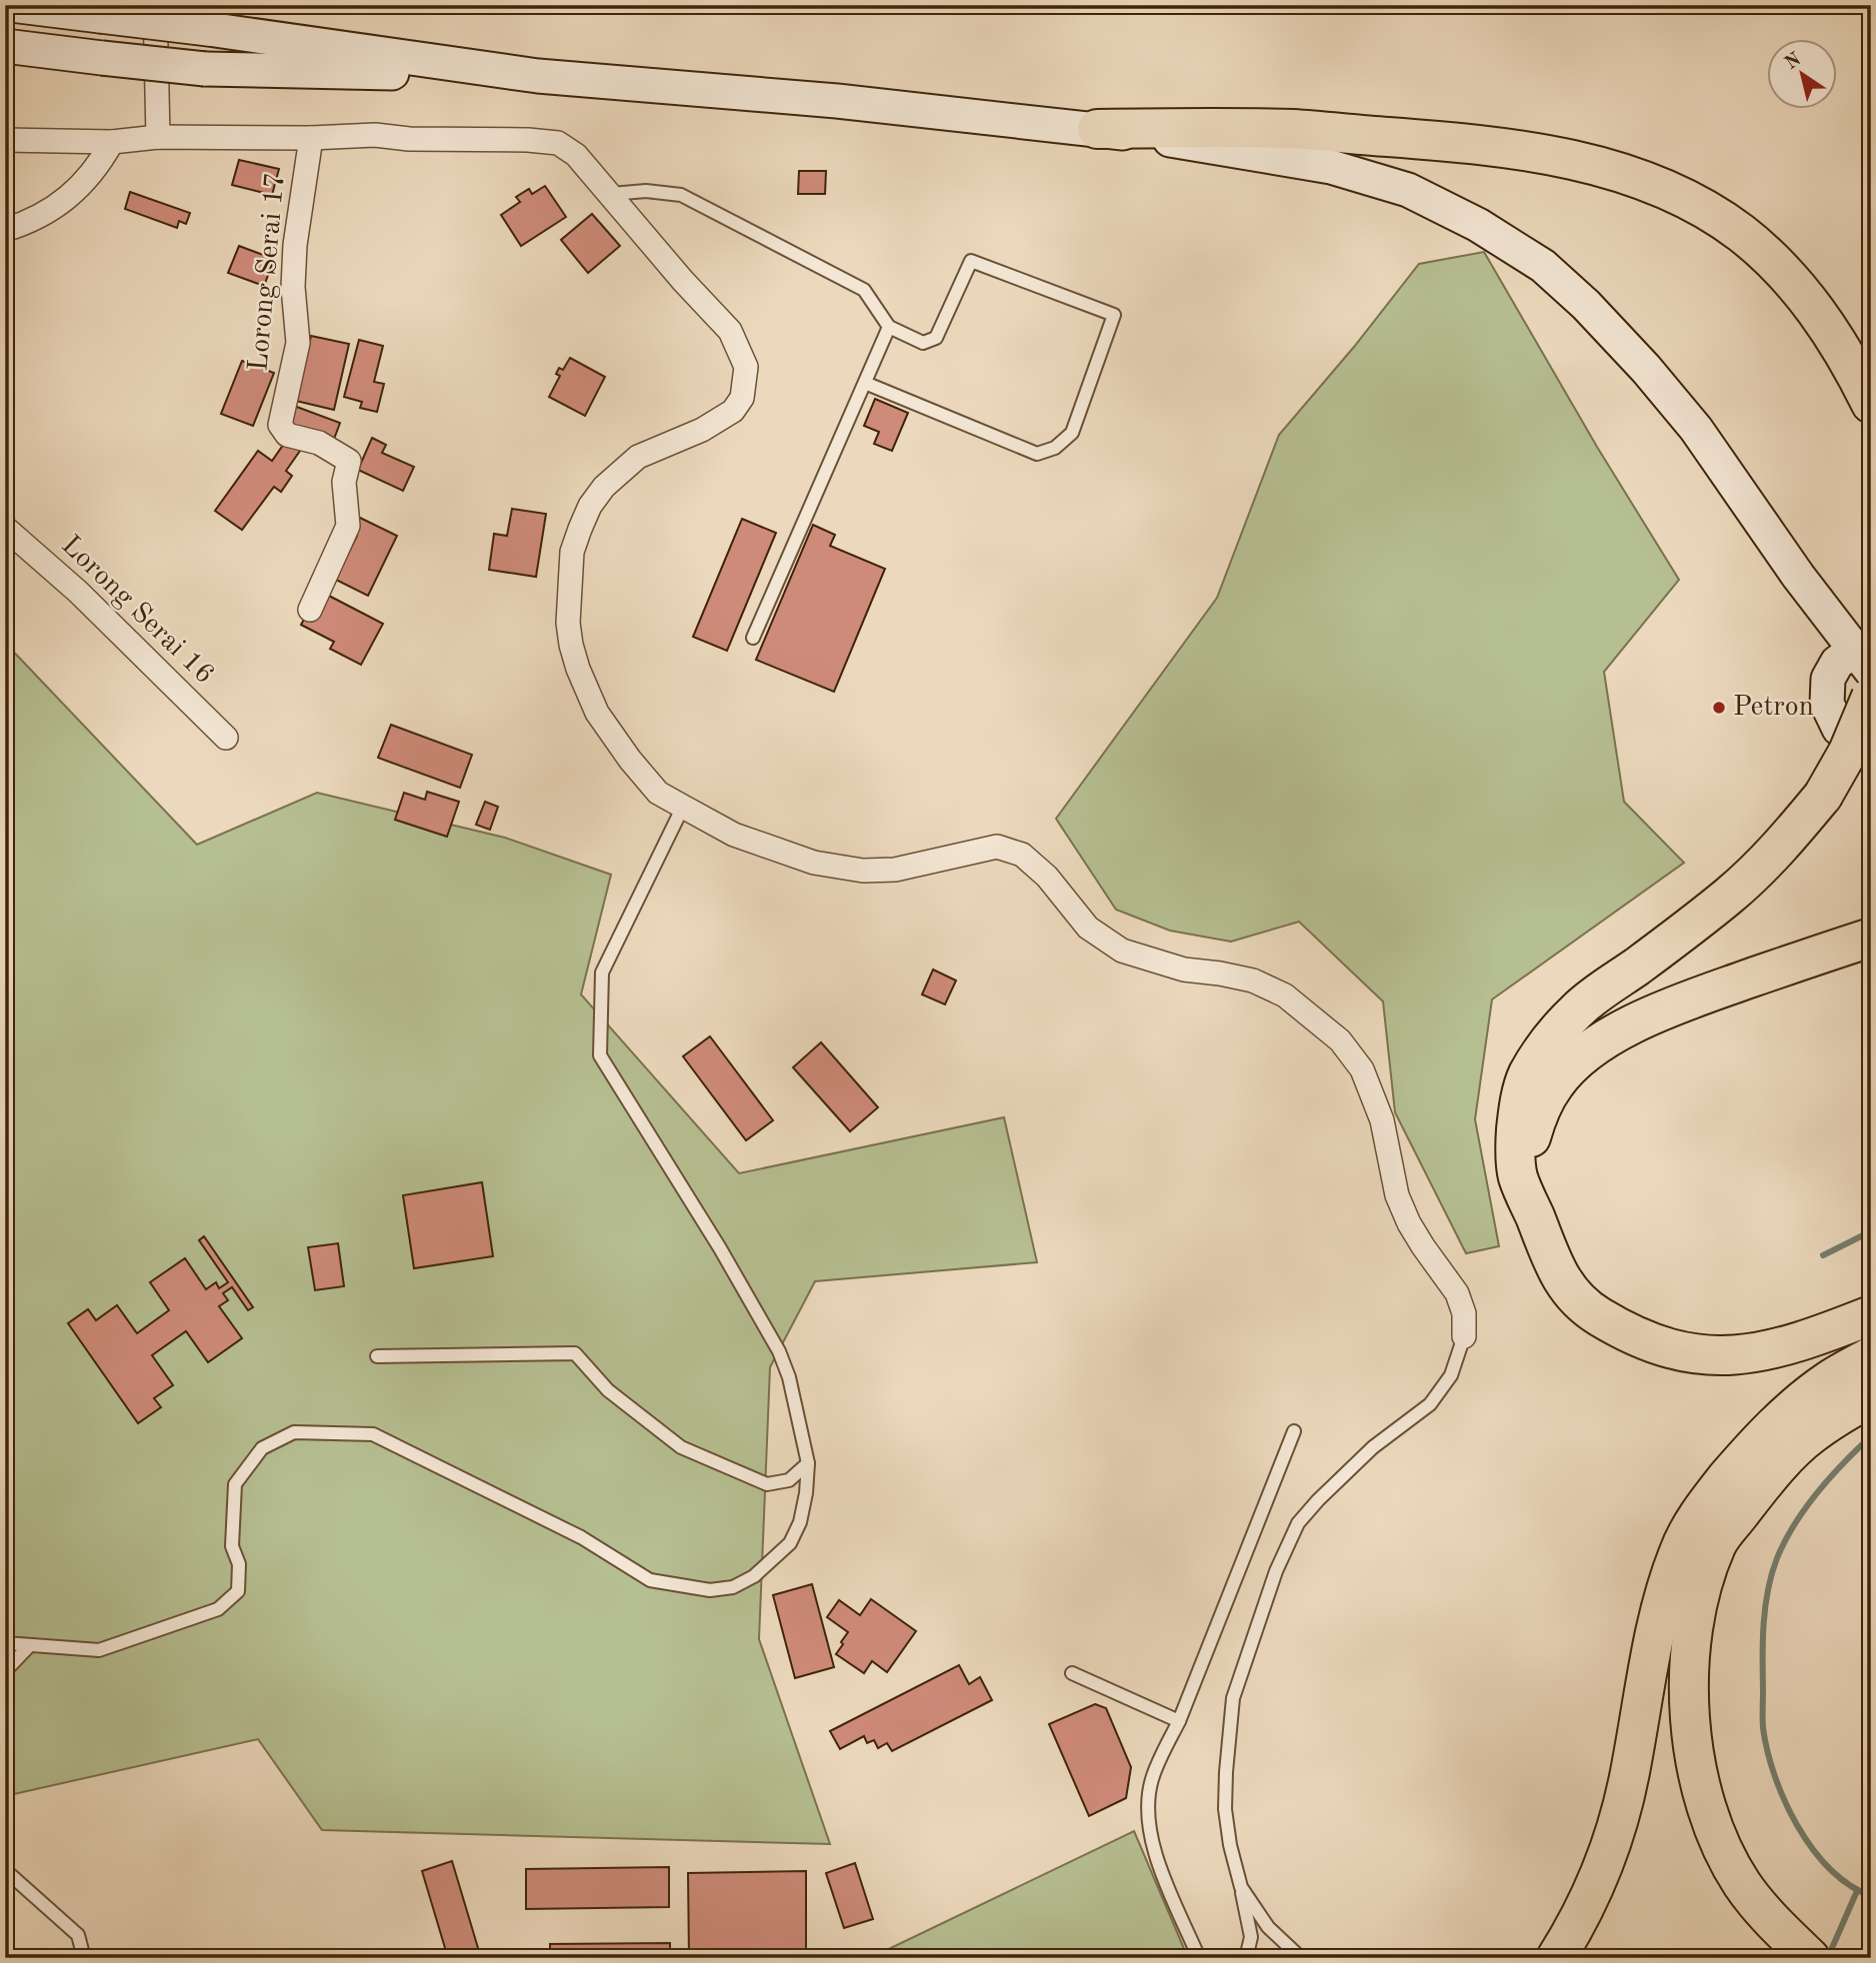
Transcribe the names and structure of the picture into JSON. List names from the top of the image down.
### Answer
{
  "streets": {
    "street": ["Lorong Serai 17", "Lorong Serai 16"]
  },
  "places": ["Petron"],
  "north": "top left"
}
